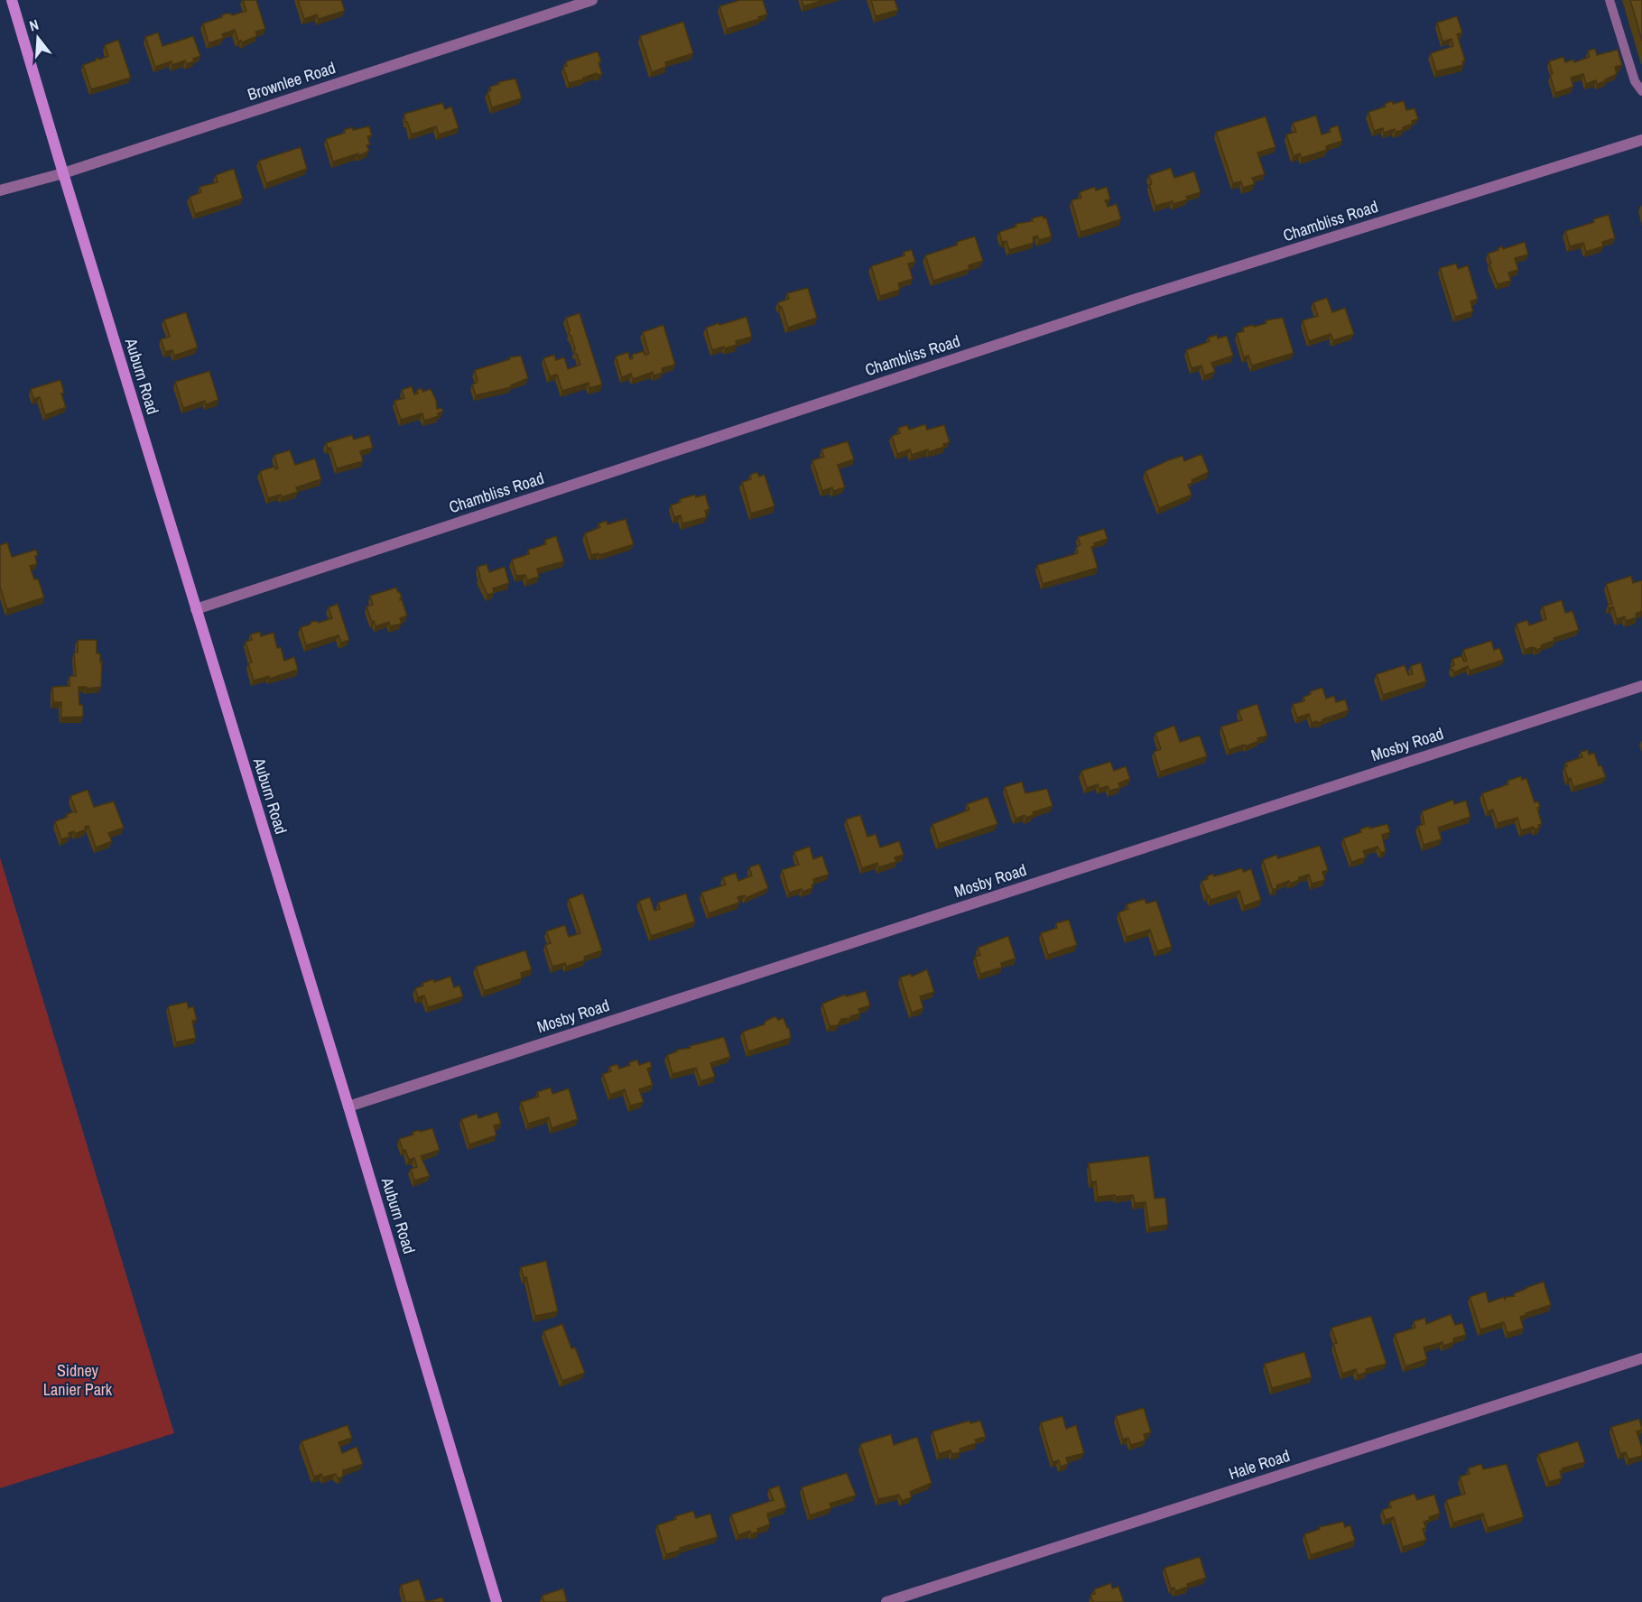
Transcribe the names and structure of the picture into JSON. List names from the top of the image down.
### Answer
{
  "streets": {
    "street": [
      "Brownlee Road",
      "Chambliss Road",
      "Auburn Road",
      "Mosby Road",
      "Hale Road"
    ]
  },
  "crossings": [
    ["Brownlee Road", "Auburn Road"],
    ["Chambliss Road", "Auburn Road"],
    ["Auburn Road", "Mosby Road"]
  ],
  "parks": ["Sidney Lanier Park"],
  "north": "top"
}
